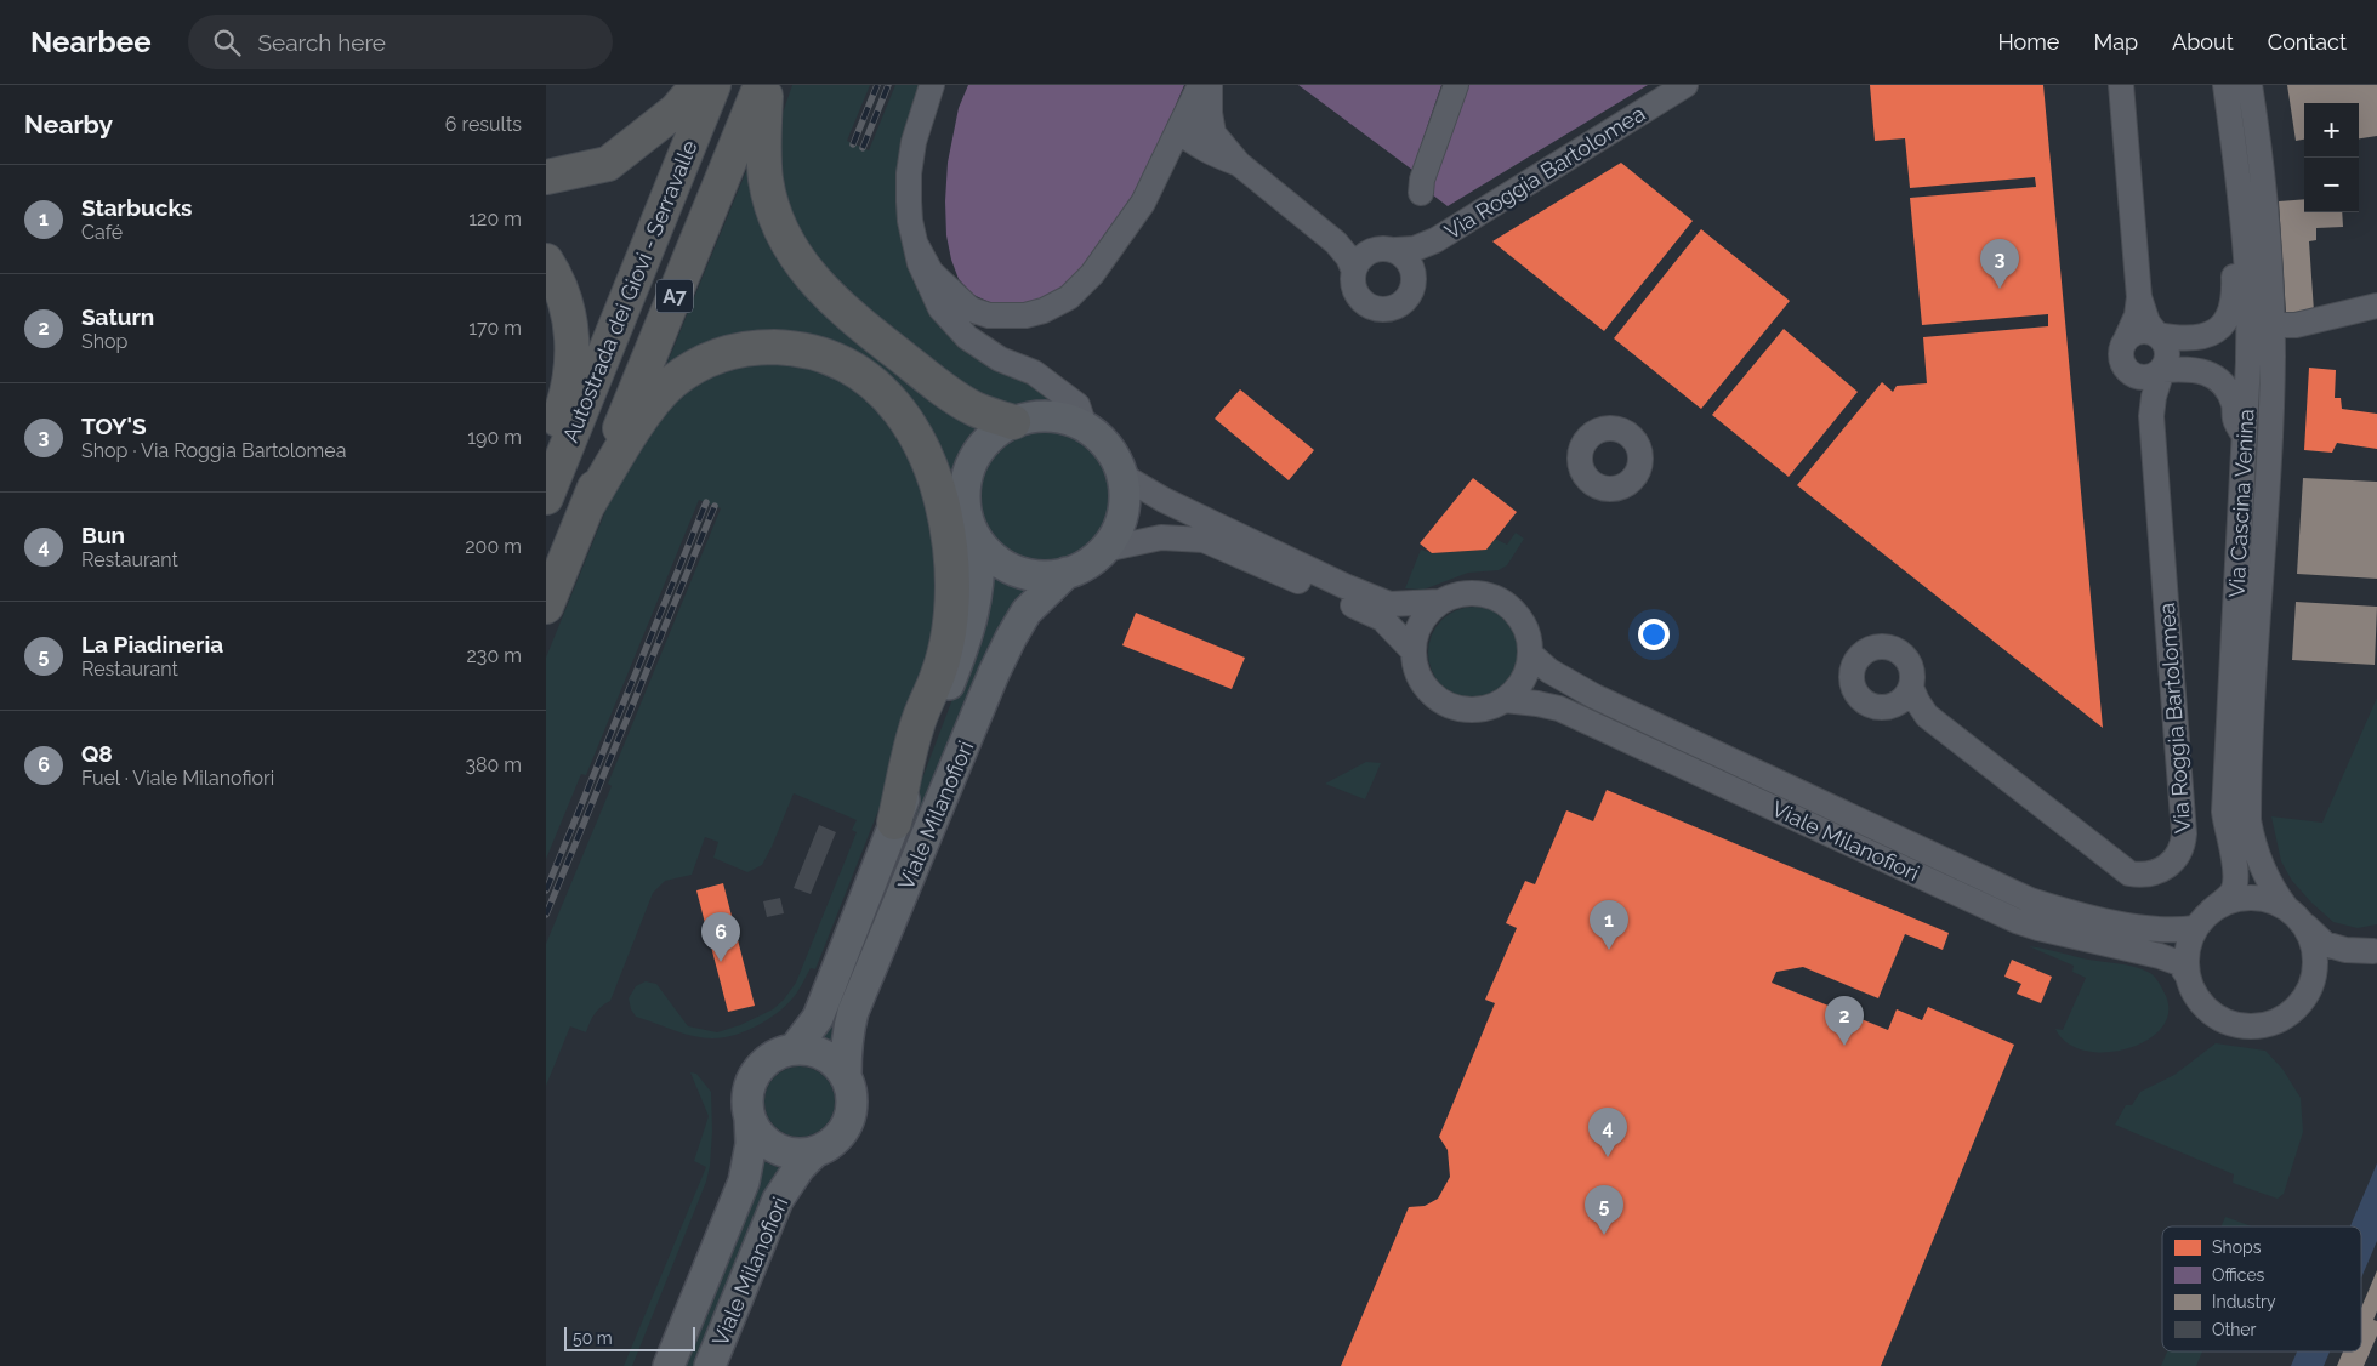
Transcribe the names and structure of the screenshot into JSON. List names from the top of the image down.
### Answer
{
  "streets": {
    "highway": ["Autostrada dei Giovi - Serravalle", "A7"],
    "main road": ["Viale Milanofiori"],
    "street": ["Via Roggia Bartolomea", "Via Cascina Venina"]
  },
  "crossings": [
    ["Via Cascina Venina", "Viale Milanofiori"]
  ],
  "legend": [
    "Shops",
    "Offices",
    "Industry",
    "Other"
  ],
  "scale_bar": "50 m",
  "page": {
    "header": "Nearbee",
    "search": "Search here",
    "nav": [
      "Home",
      "Map",
      "About",
      "Contact"
    ],
    "heading": ["Nearby", "6 results"],
    "map_buttons": ["+", "−"],
    "list": [
      {
        "mark": "1",
        "name": "Starbucks",
        "note": "Café",
        "value": "120 m"
      },
      {
        "mark": "2",
        "name": "Saturn",
        "note": "Shop",
        "value": "170 m"
      },
      {
        "mark": "3",
        "name": "TOY'S",
        "note": "Shop · Via Roggia Bartolomea",
        "value": "190 m"
      },
      {
        "mark": "4",
        "name": "Bun",
        "note": "Restaurant",
        "value": "200 m"
      },
      {
        "mark": "5",
        "name": "La Piadineria",
        "note": "Restaurant",
        "value": "230 m"
      },
      {
        "mark": "6",
        "name": "Q8",
        "note": "Fuel · Viale Milanofiori",
        "value": "380 m"
      }
    ],
    "pins": [
      "3",
      "1",
      "6",
      "2",
      "4",
      "5"
    ],
    "scale": "50 m"
  }
}
